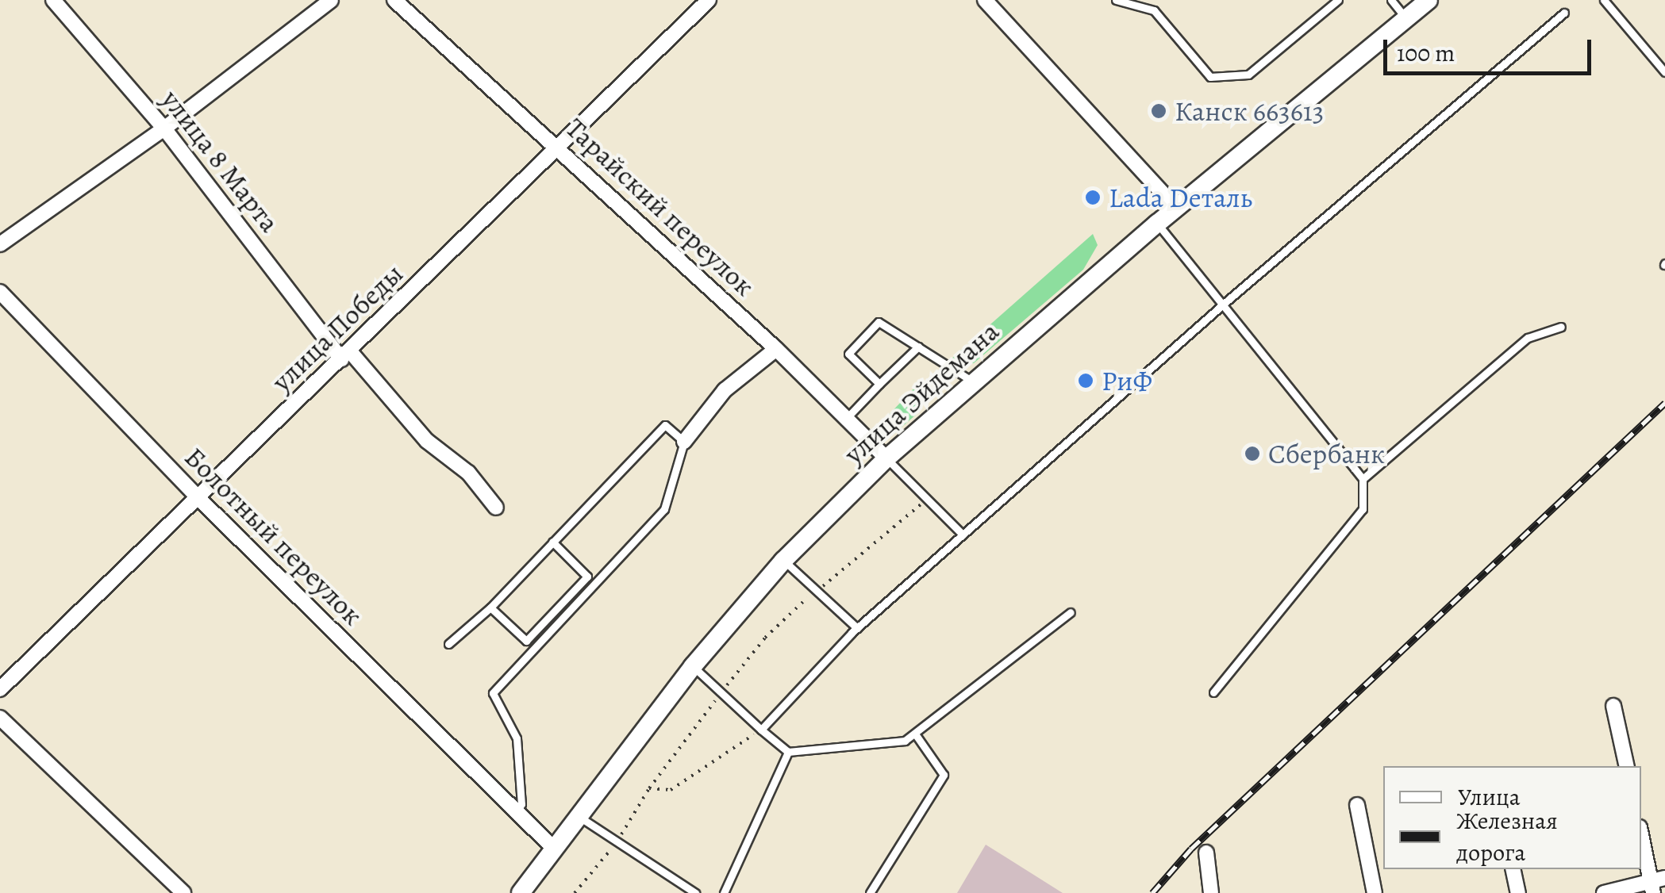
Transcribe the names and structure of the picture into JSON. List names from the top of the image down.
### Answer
{
  "streets": {
    "main road": ["улица Эйдемана"],
    "street": [
      "улица 8 Марта",
      "Тарайский переулок",
      "улица Победы",
      "Болотный переулок"
    ]
  },
  "crossings": [
    ["улица 8 Марта", "улица Победы"],
    ["Тарайский переулок", "улица Победы"],
    ["Тарайский переулок", "улица Эйдемана"],
    ["улица Победы", "Болотный переулок"],
    ["улица Эйдемана", "Болотный переулок"]
  ],
  "places": [
    "Канск 663613",
    "Lada Dеталь",
    "РиФ",
    "Сбербанк"
  ],
  "legend": ["Улица", "Железная дорога"],
  "scale_bar": "100 m"
}
